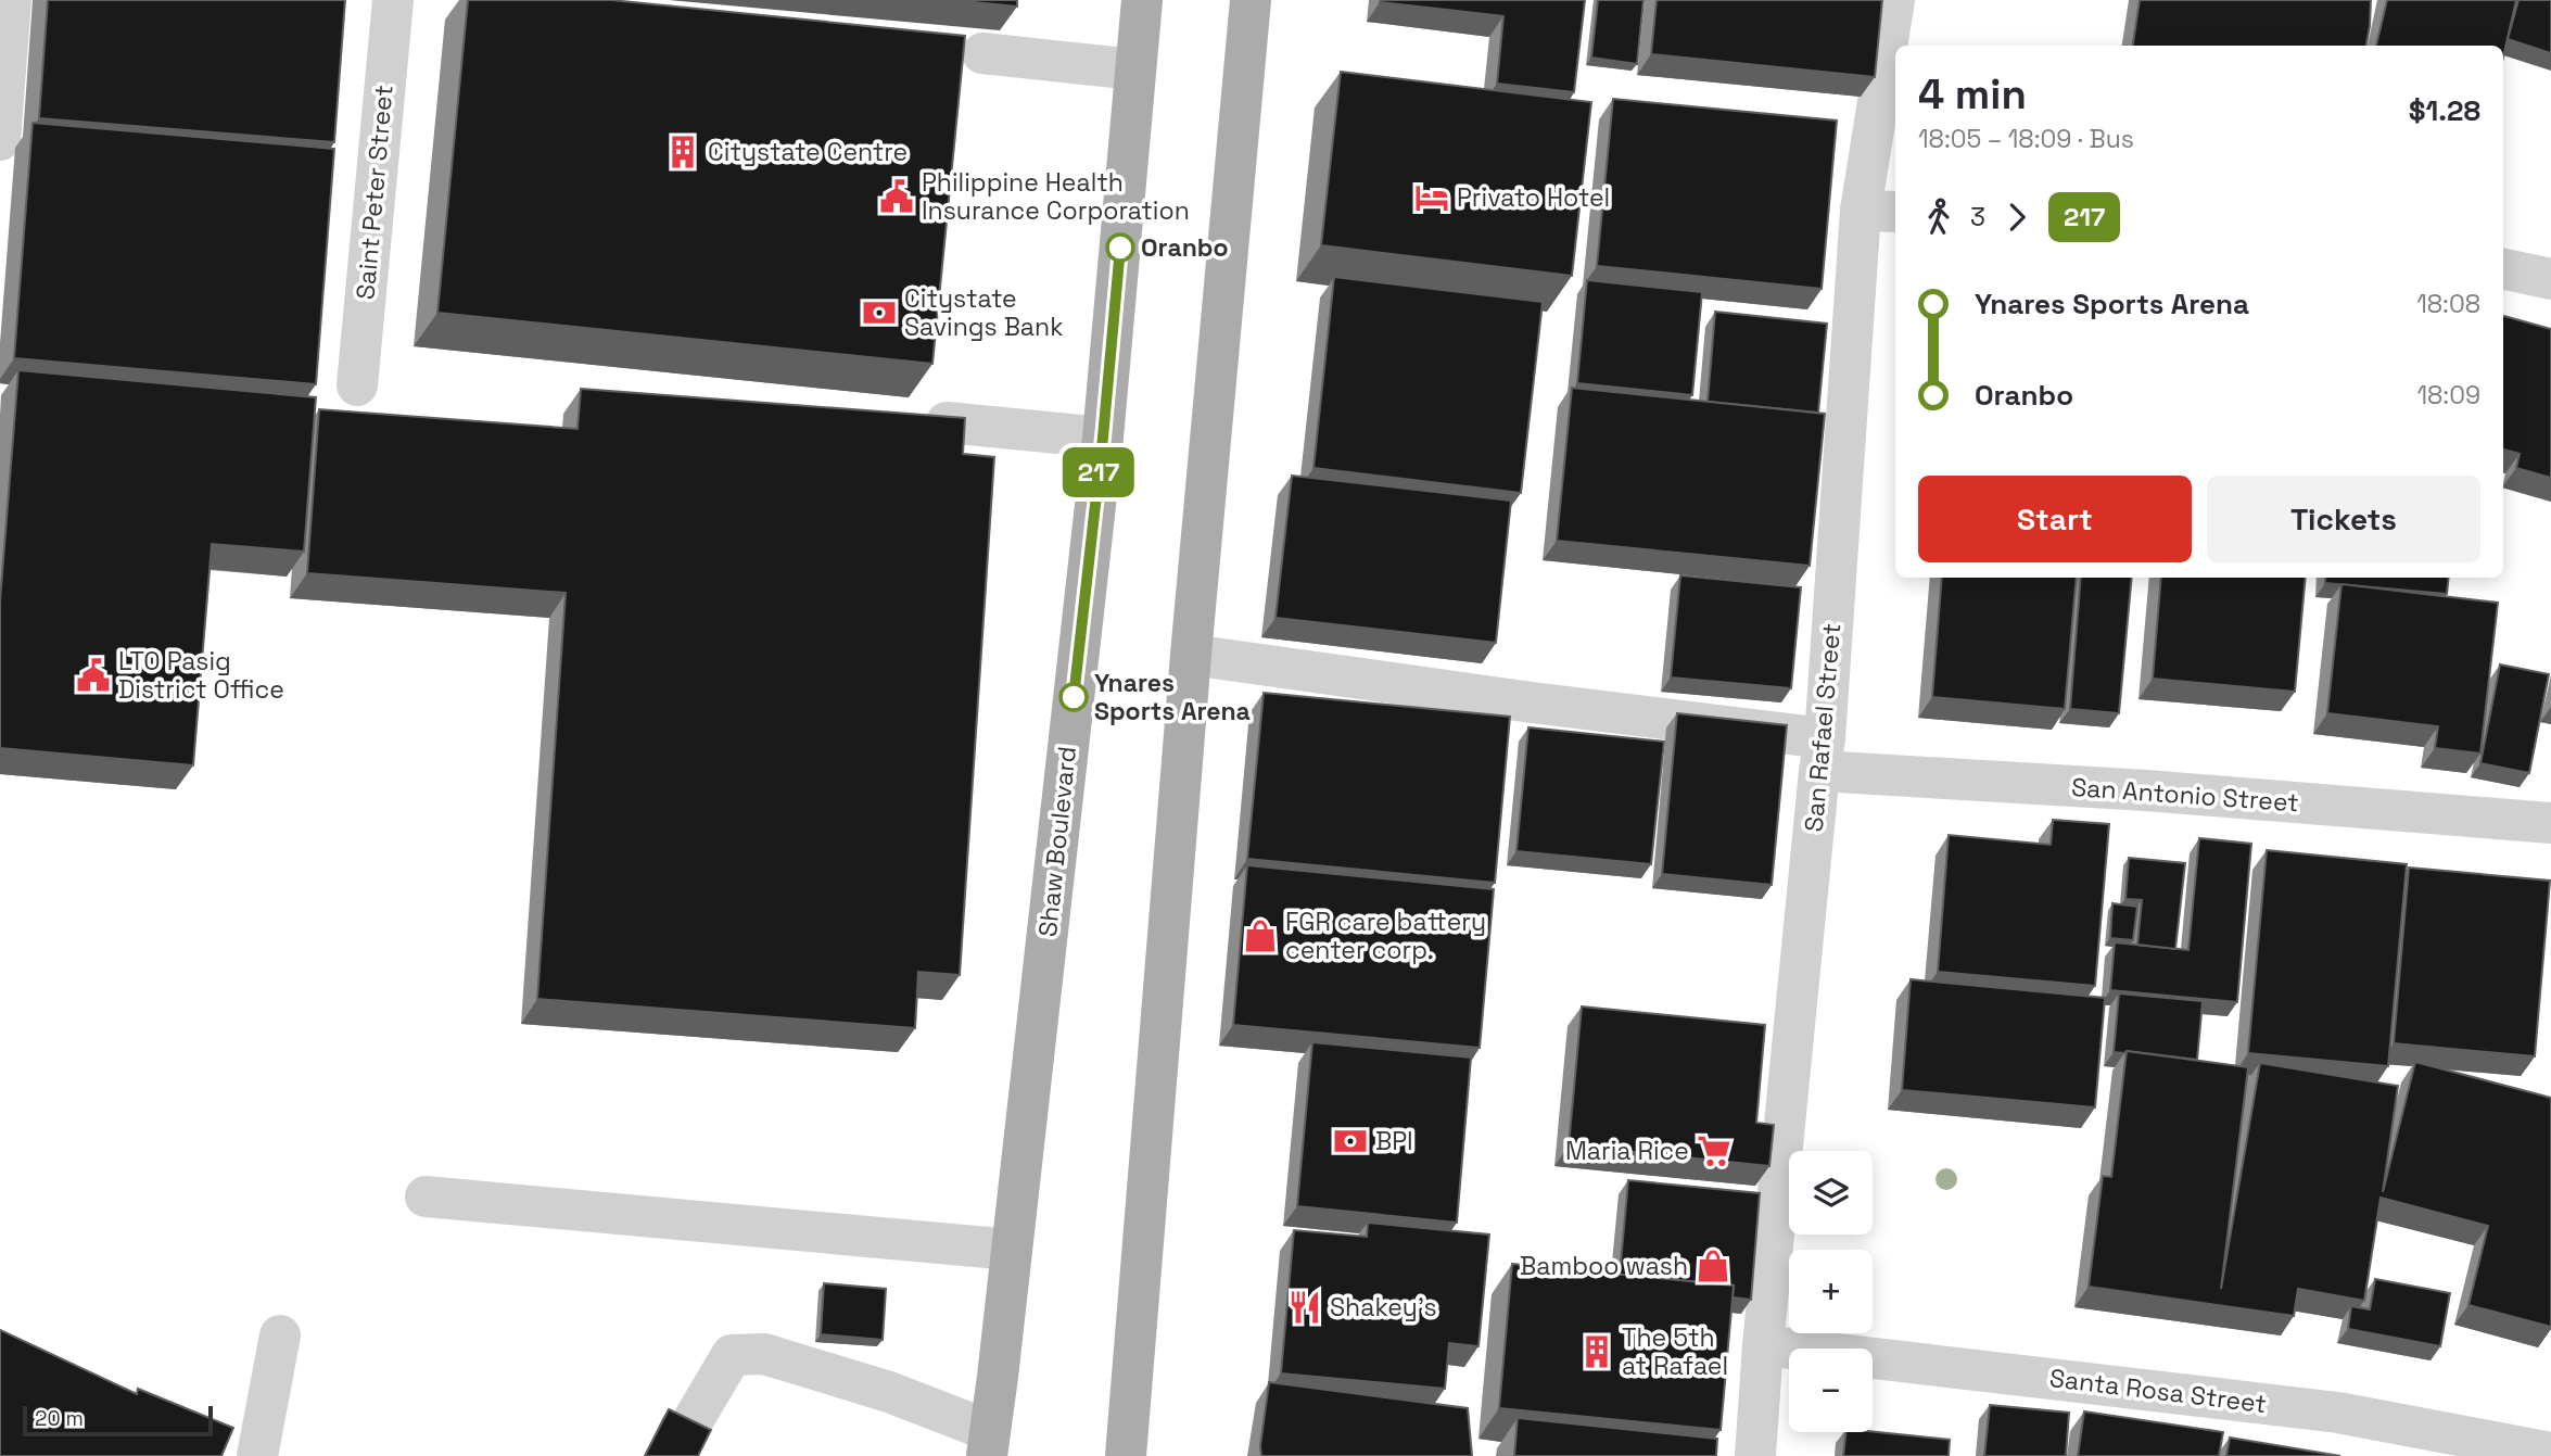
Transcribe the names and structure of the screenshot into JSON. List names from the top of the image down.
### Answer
{
  "streets": {
    "main road": ["Shaw Boulevard"],
    "street": [
      "Saint Peter Street",
      "San Rafael Street",
      "San Antonio Street",
      "Santa Rosa Street"
    ]
  },
  "crossings": [
    ["San Rafael Street", "San Antonio Street"],
    ["San Rafael Street", "Santa Rosa Street"]
  ],
  "places": {
    "building": ["Citystate Centre", "The 5th at Rafael"],
    "public building": ["Philippine Health Insurance Corporation", "LTO Pasig District Office"],
    "hotel": ["Privato Hotel"],
    "other": ["Oranbo", "Ynares Sports Arena"],
    "bank": ["Citystate Savings Bank", "BPI"],
    "shop": ["FGR care battery center corp.", "Bamboo wash"],
    "supermarket": ["Maria Rice"],
    "restaurant": ["Shakey's"]
  },
  "lines": ["bus line 217"],
  "scale_bar": "20 m",
  "page": {
    "on_map": "217",
    "heading": ["4 min", "18:05 – 18:09 · Bus", "$1.28"],
    "legs": ["3", "217"],
    "list": [
      {
        "name": "Ynares Sports Arena",
        "value": "18:08"
      },
      {
        "name": "Oranbo",
        "value": "18:09"
      }
    ],
    "buttons": ["Start", "Tickets"],
    "map_buttons": ["+", "−"],
    "scale": "20 m"
  }
}
